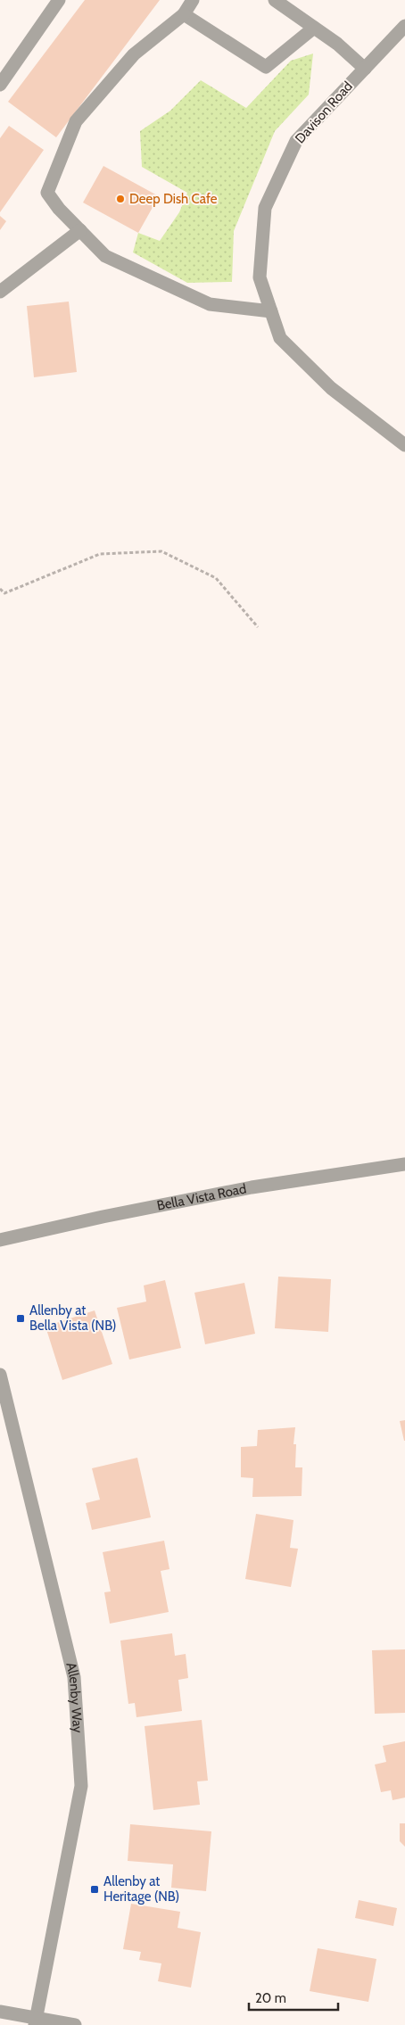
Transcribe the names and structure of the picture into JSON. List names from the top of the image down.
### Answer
{
  "streets": {
    "street": ["Davison Road", "Bella Vista Road", "Allenby Way"]
  },
  "places": {
    "other": ["Deep Dish Cafe"],
    "transit": ["Allenby at Bella Vista (NB)", "Allenby at Heritage (NB)"]
  },
  "scale_bar": "20 m"
}
